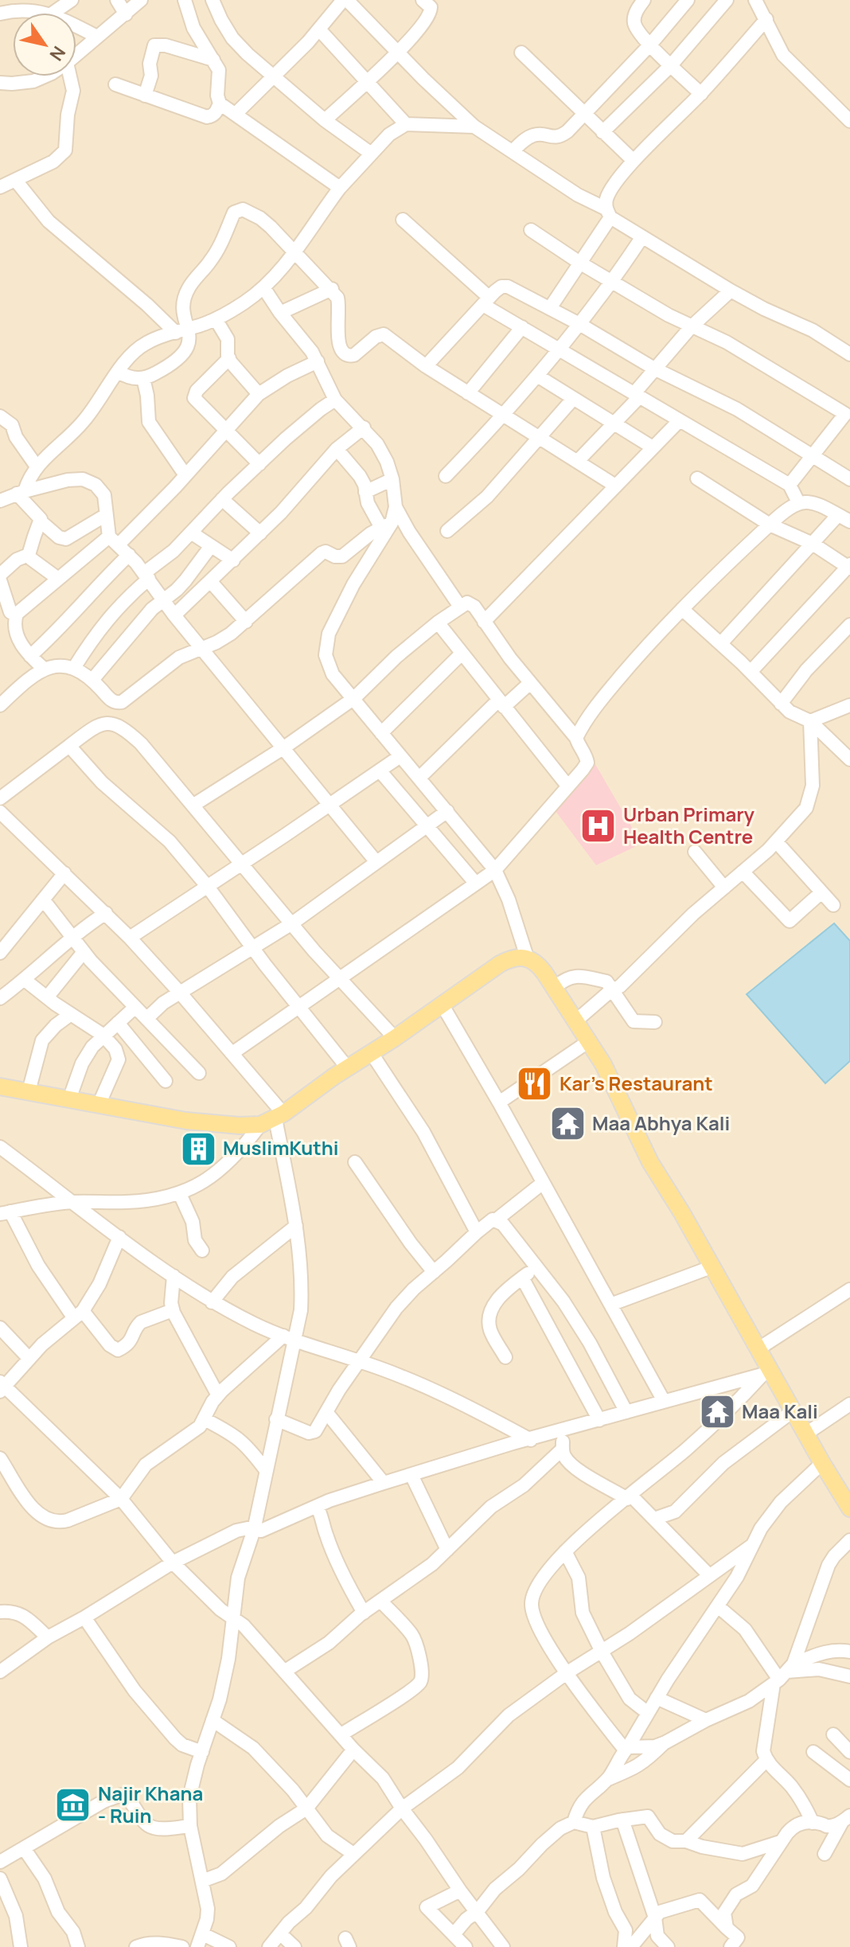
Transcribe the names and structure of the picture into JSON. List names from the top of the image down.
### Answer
{
  "places": {
    "hospital": ["Urban Primary Health Centre"],
    "restaurant": ["Kar's Restaurant"],
    "temple": ["Maa Abhya Kali", "Maa Kali"],
    "building": ["MuslimKuthi"],
    "museum": ["Najir Khana - Ruin"]
  },
  "north": "bottom right"
}
